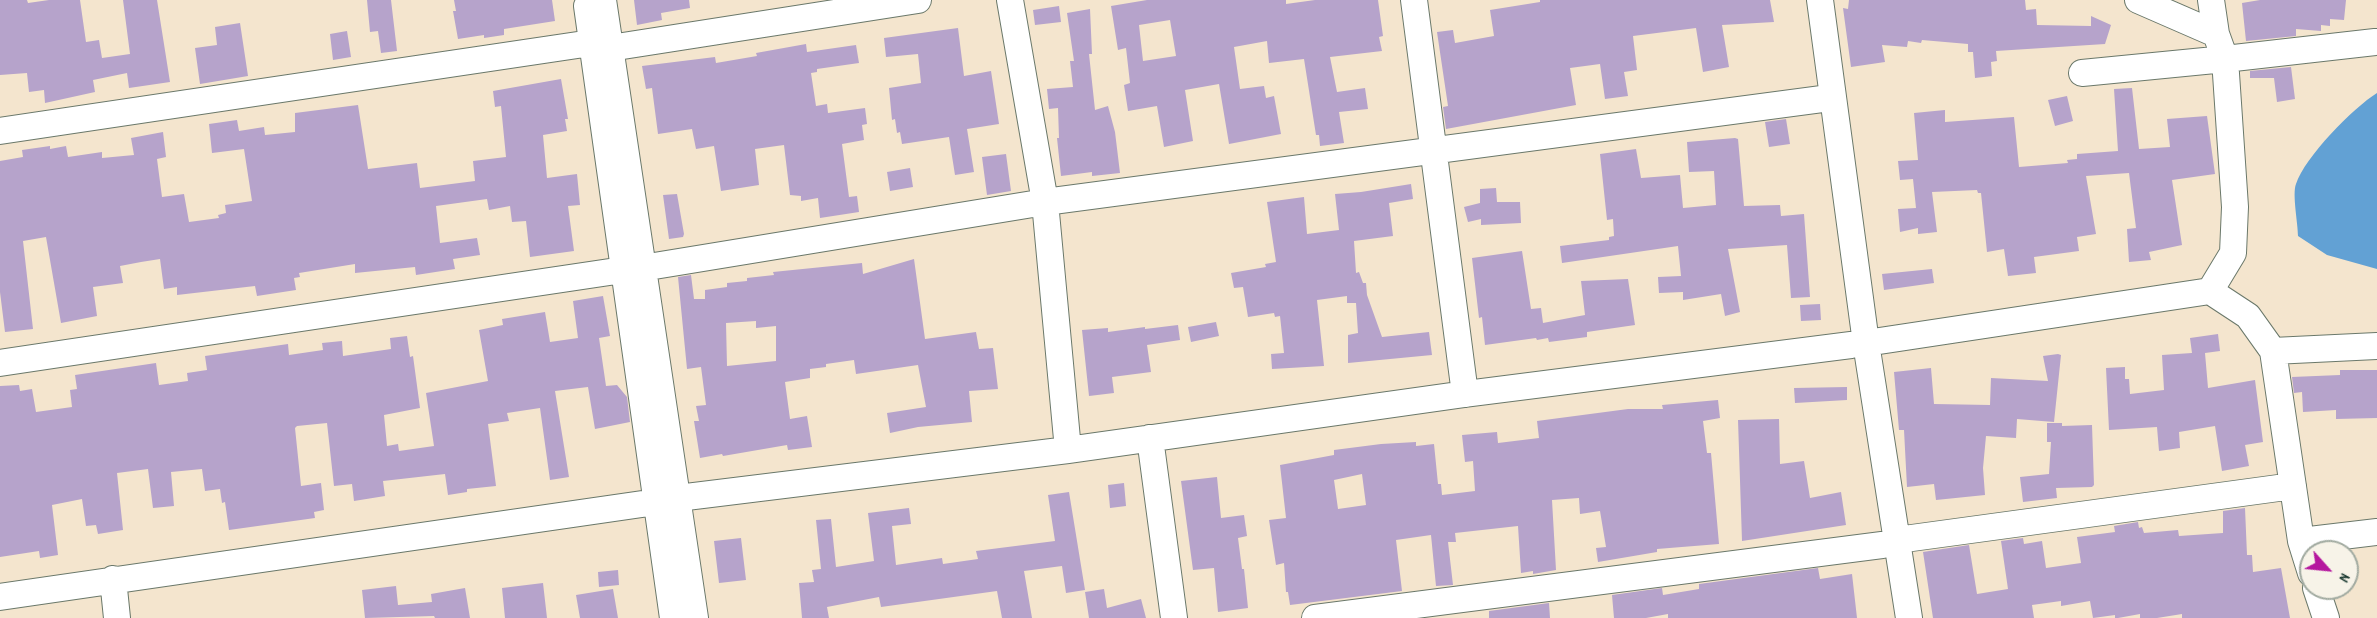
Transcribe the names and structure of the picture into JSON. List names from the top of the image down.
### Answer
{
  "north": "bottom right"
}
